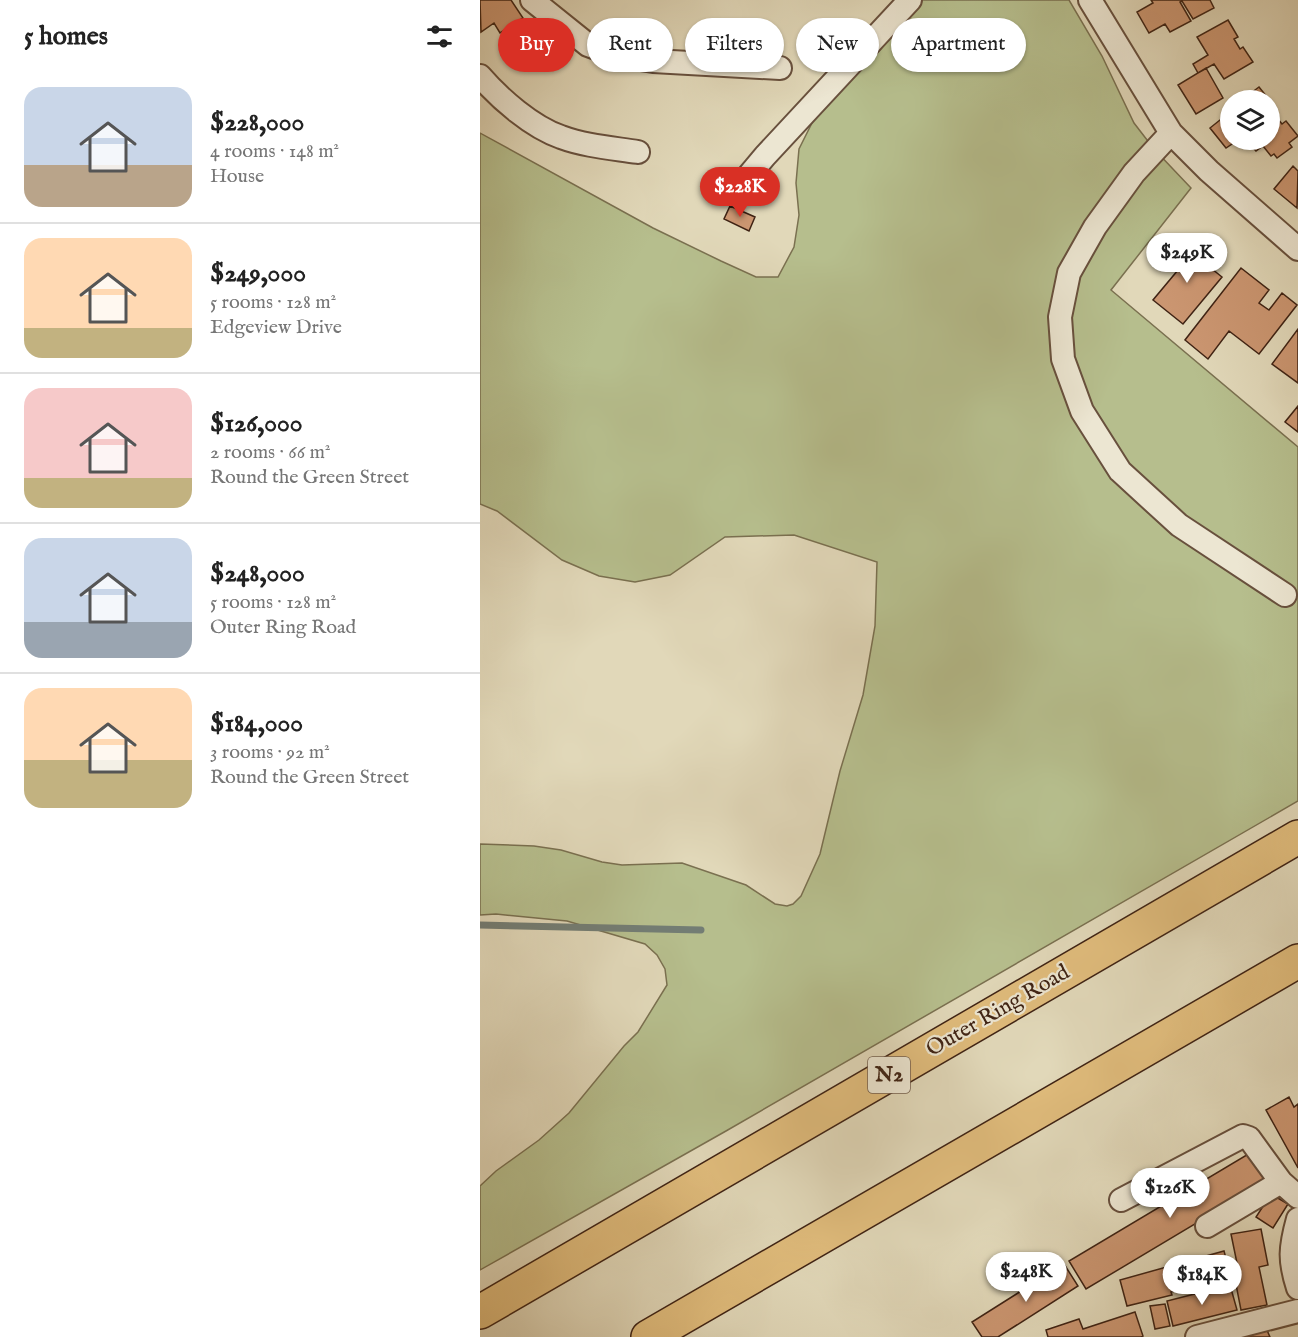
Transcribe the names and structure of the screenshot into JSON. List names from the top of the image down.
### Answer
{
  "streets": {
    "highway": ["Outer Ring Road", "N2"]
  },
  "page": {
    "heading": "5 homes",
    "chip": [
      "Buy",
      "Rent",
      "Filters",
      "New",
      "Apartment"
    ],
    "list": [
      {
        "name": "$228,000",
        "note": "4 rooms · 148 m² · House"
      },
      {
        "name": "$249,000",
        "note": "5 rooms · 128 m² · Edgeview Drive"
      },
      {
        "name": "$126,000",
        "note": "2 rooms · 66 m² · Round the Green Street"
      },
      {
        "name": "$248,000",
        "note": "5 rooms · 128 m² · Outer Ring Road"
      },
      {
        "name": "$184,000",
        "note": "3 rooms · 92 m² · Round the Green Street"
      }
    ],
    "price": [
      "$228K",
      "$249K",
      "$126K",
      "$248K",
      "$184K"
    ]
  }
}
